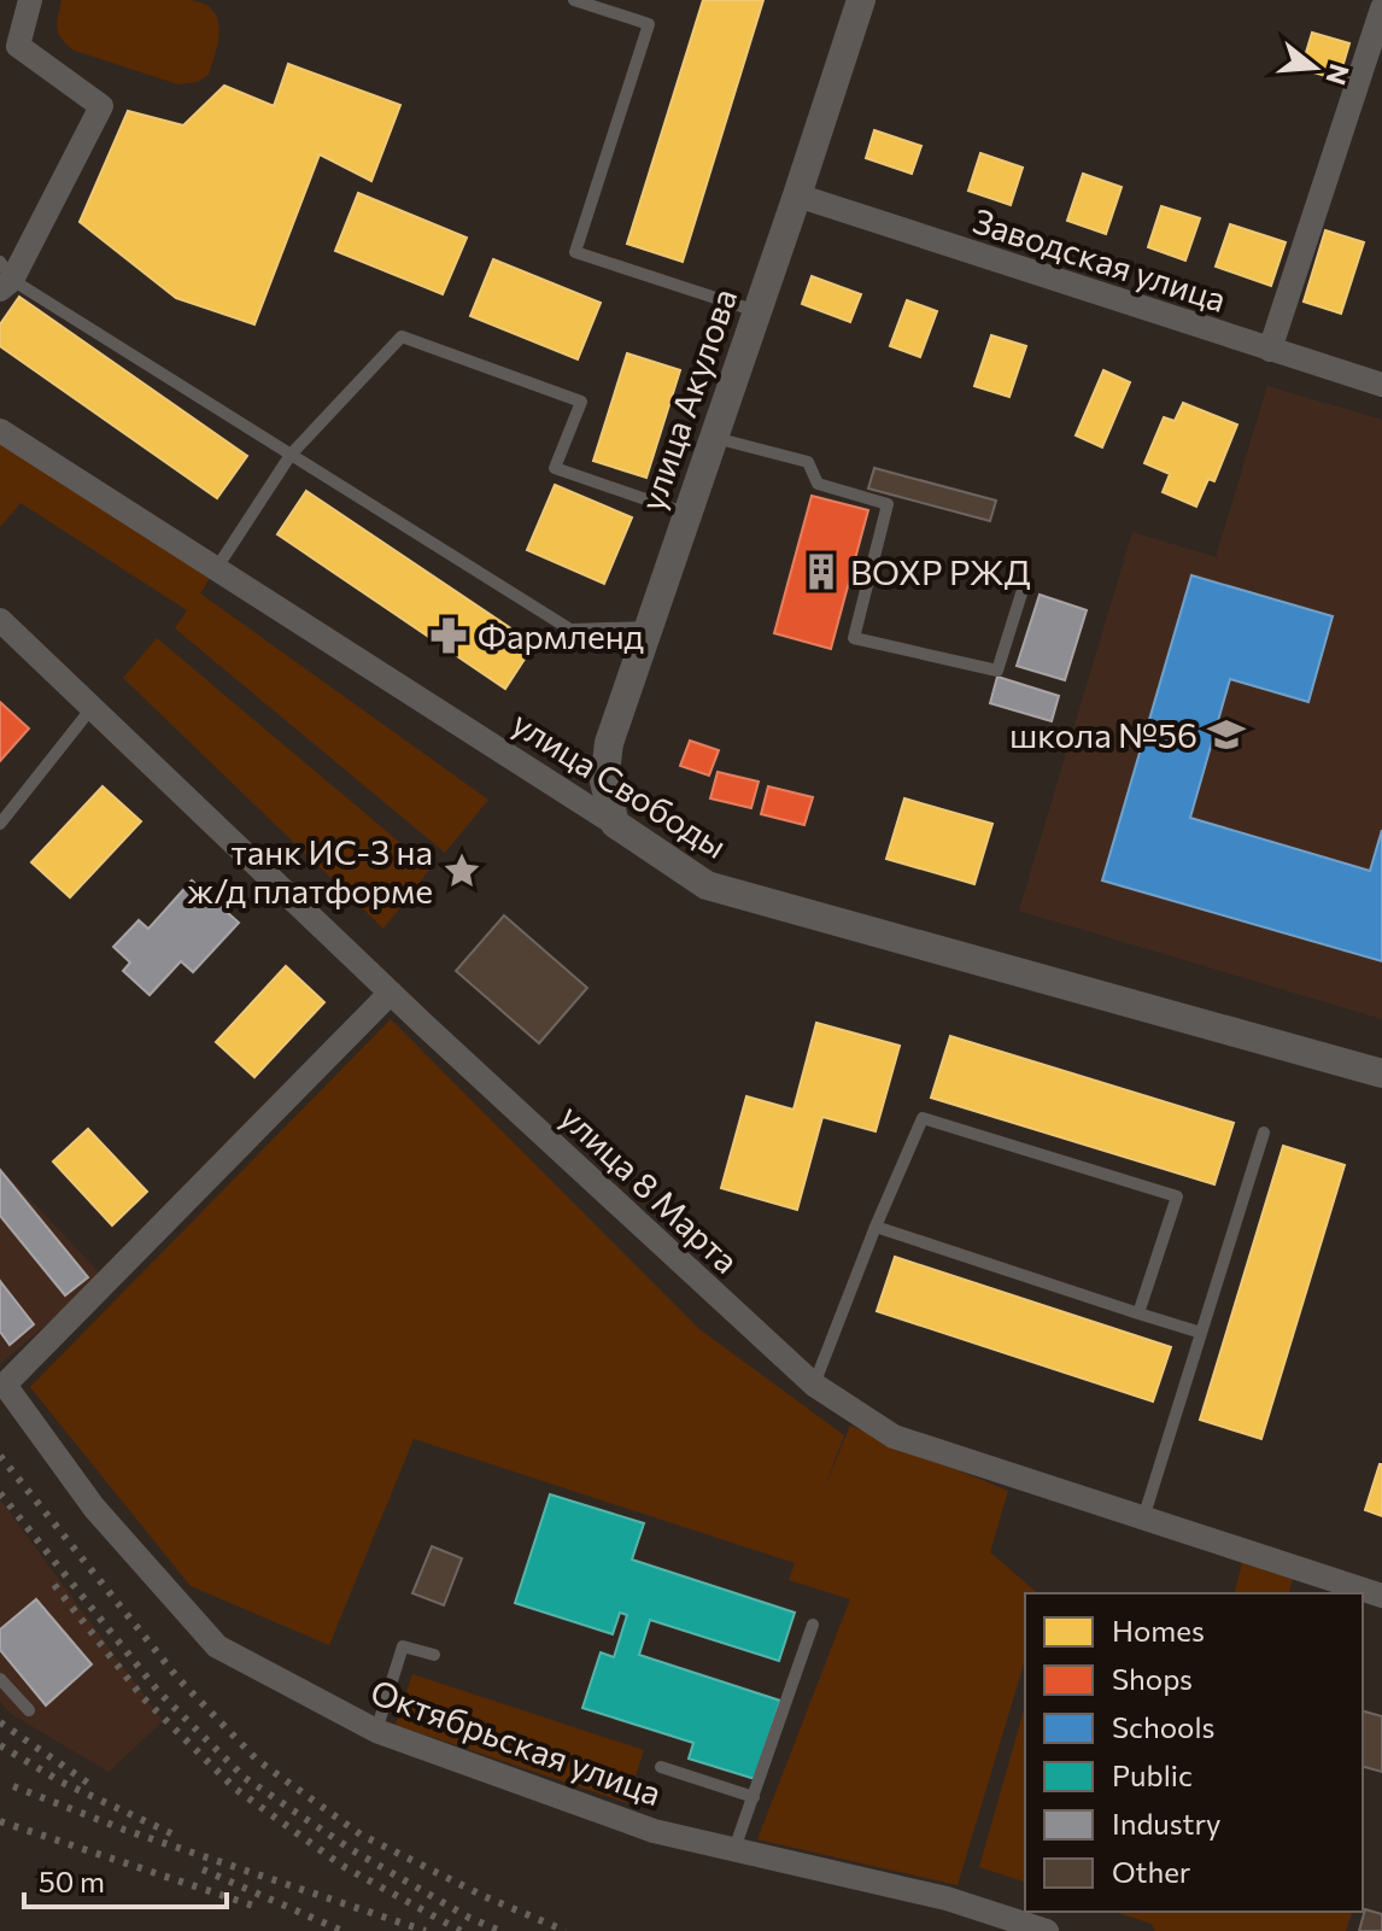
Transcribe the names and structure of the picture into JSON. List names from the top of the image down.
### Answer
{
  "streets": {
    "street": [
      "Заводская улица",
      "улица Акулова",
      "улица Свободы",
      "улица 8 Марта",
      "Октябрьская улица"
    ]
  },
  "crossings": [
    ["Заводская улица", "улица Акулова"],
    ["улица Акулова", "улица Свободы"],
    ["улица 8 Марта", "Октябрьская улица"]
  ],
  "places": {
    "building": ["ВОХР РЖД"],
    "pharmacy": ["Фармленд"],
    "school or university": ["школа №56"],
    "place": ["танк ИС-3 на ж/д платформе"]
  },
  "legend": [
    "Homes",
    "Shops",
    "Schools",
    "Public",
    "Industry",
    "Other"
  ],
  "scale_bar": "50 m",
  "north": "right"
}
